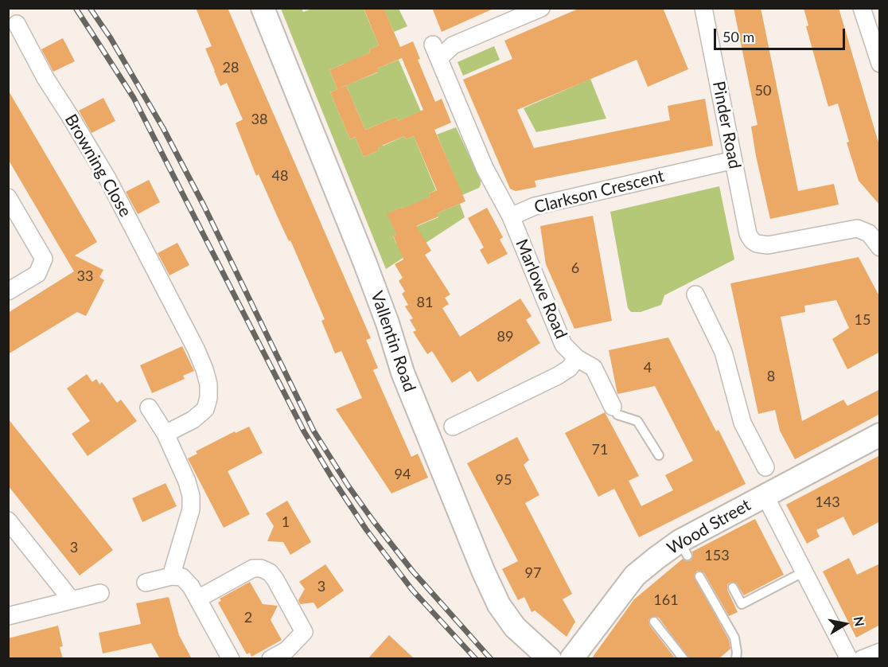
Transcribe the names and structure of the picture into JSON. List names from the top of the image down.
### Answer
{
  "streets": {
    "street": [
      "Pinder Road",
      "Browning Close",
      "Clarkson Crescent",
      "Marlowe Road",
      "Vallentin Road",
      "Wood Street"
    ]
  },
  "crossings": [
    ["Pinder Road", "Clarkson Crescent"],
    ["Clarkson Crescent", "Marlowe Road"]
  ],
  "house_numbers": [
    "28",
    "50",
    "38",
    "48",
    "6",
    "33",
    "81",
    "15",
    "89",
    "4",
    "8",
    "71",
    "94",
    "95",
    "143",
    "1",
    "3",
    "153",
    "97",
    "3",
    "161",
    "2"
  ],
  "scale_bar": "50 m",
  "north": "right"
}
